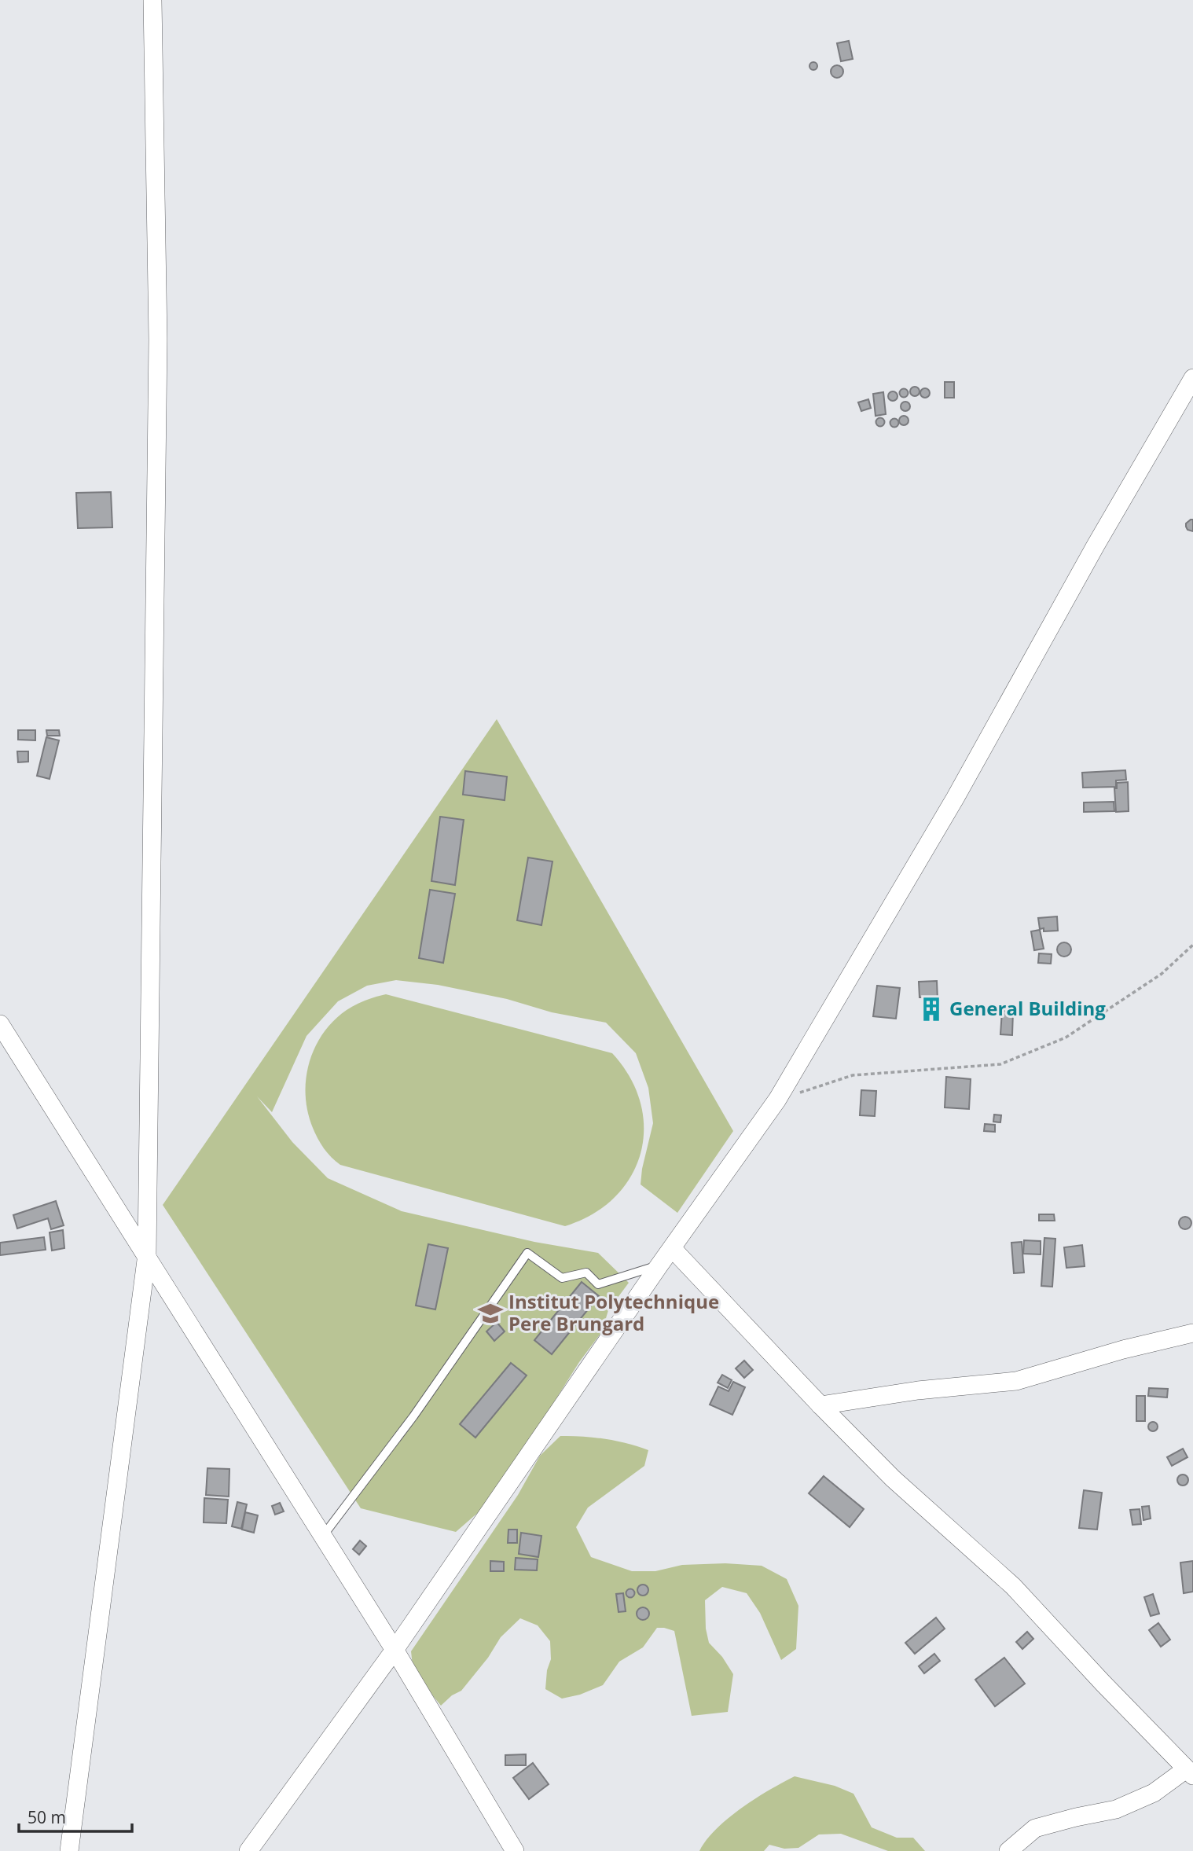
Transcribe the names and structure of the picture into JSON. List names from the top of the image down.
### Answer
{
  "places": {
    "building": ["General Building"],
    "school or university": ["Institut Polytechnique Pere Brungard"]
  },
  "scale_bar": "50 m"
}
